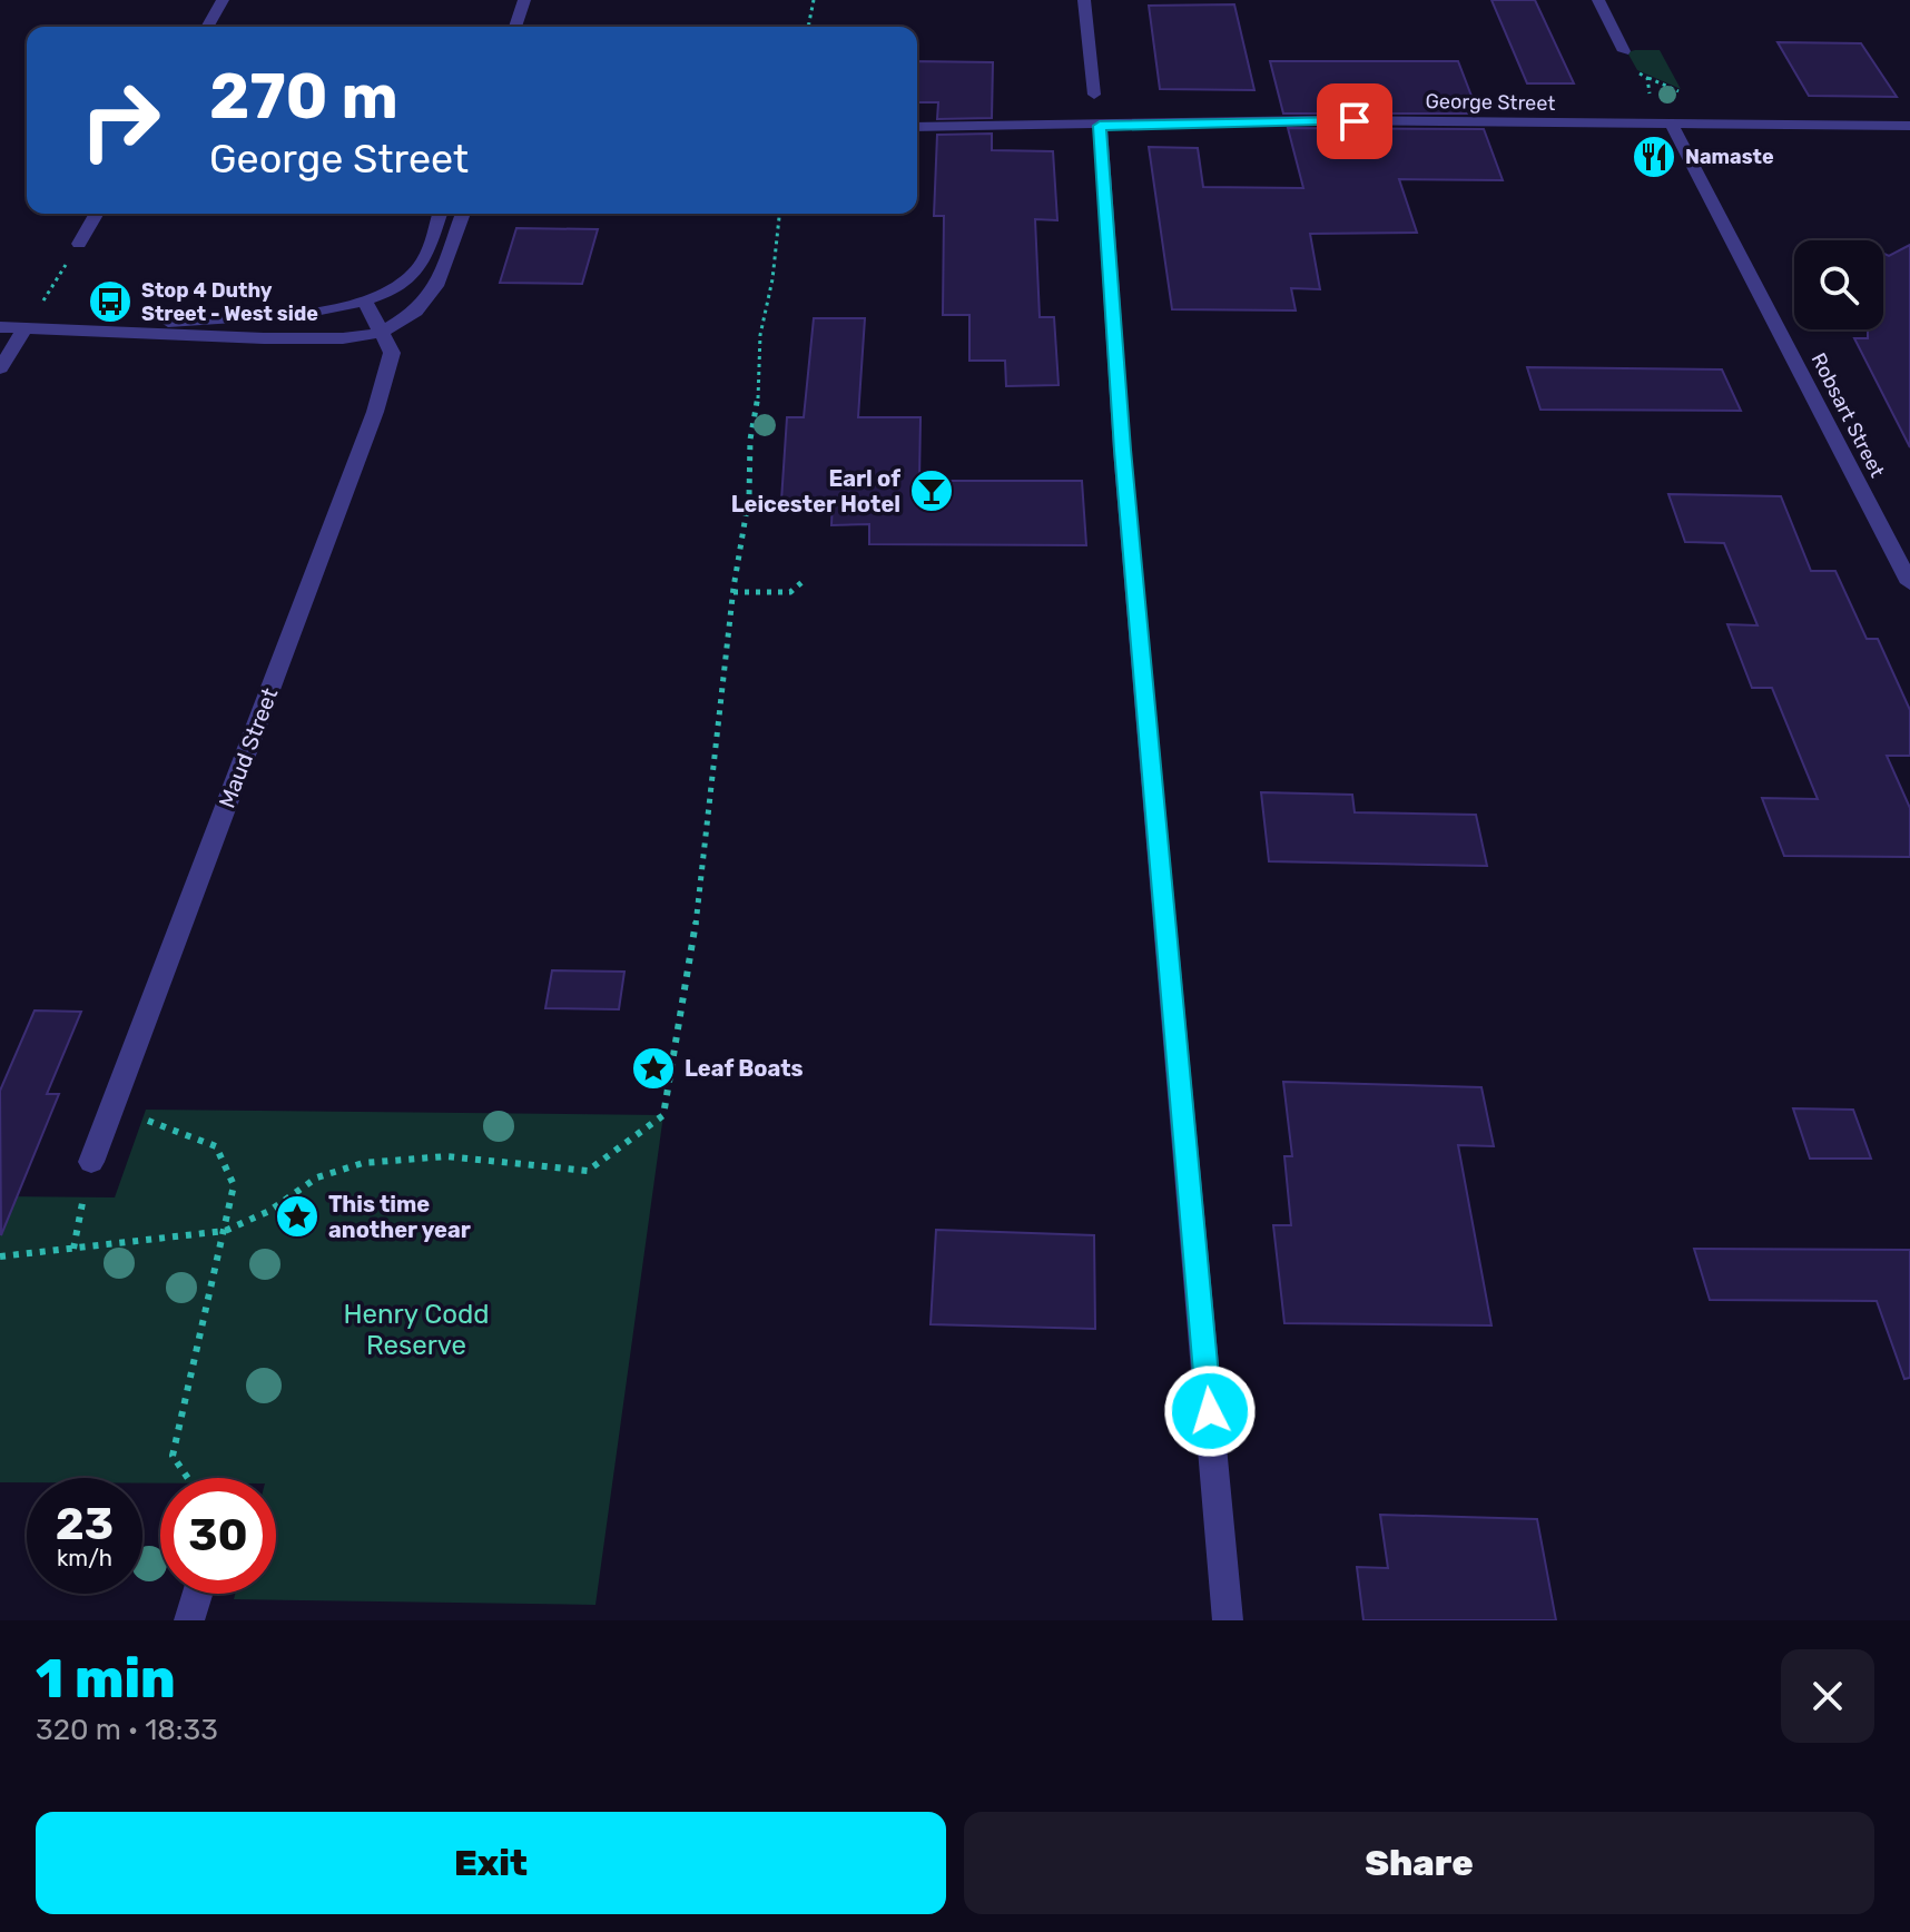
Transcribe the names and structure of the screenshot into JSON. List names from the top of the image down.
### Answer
{
  "streets": {
    "street": ["George Street", "Robsart Street", "Maud Street"]
  },
  "crossings": [
    ["George Street", "Robsart Street"]
  ],
  "parks": ["Henry Codd Reserve"],
  "places": {
    "restaurant": ["Namaste"],
    "bus stop": ["Stop 4 Duthy Street - West side"],
    "bar": ["Earl of Leicester Hotel"],
    "place": ["Leaf Boats", "This time another year"]
  },
  "page": {
    "turn": ["270 m", "George Street"],
    "speed": "23 km/h",
    "limit": "30",
    "heading": ["1 min", "320 m · 18:33"],
    "buttons": ["Exit", "Share"]
  }
}
